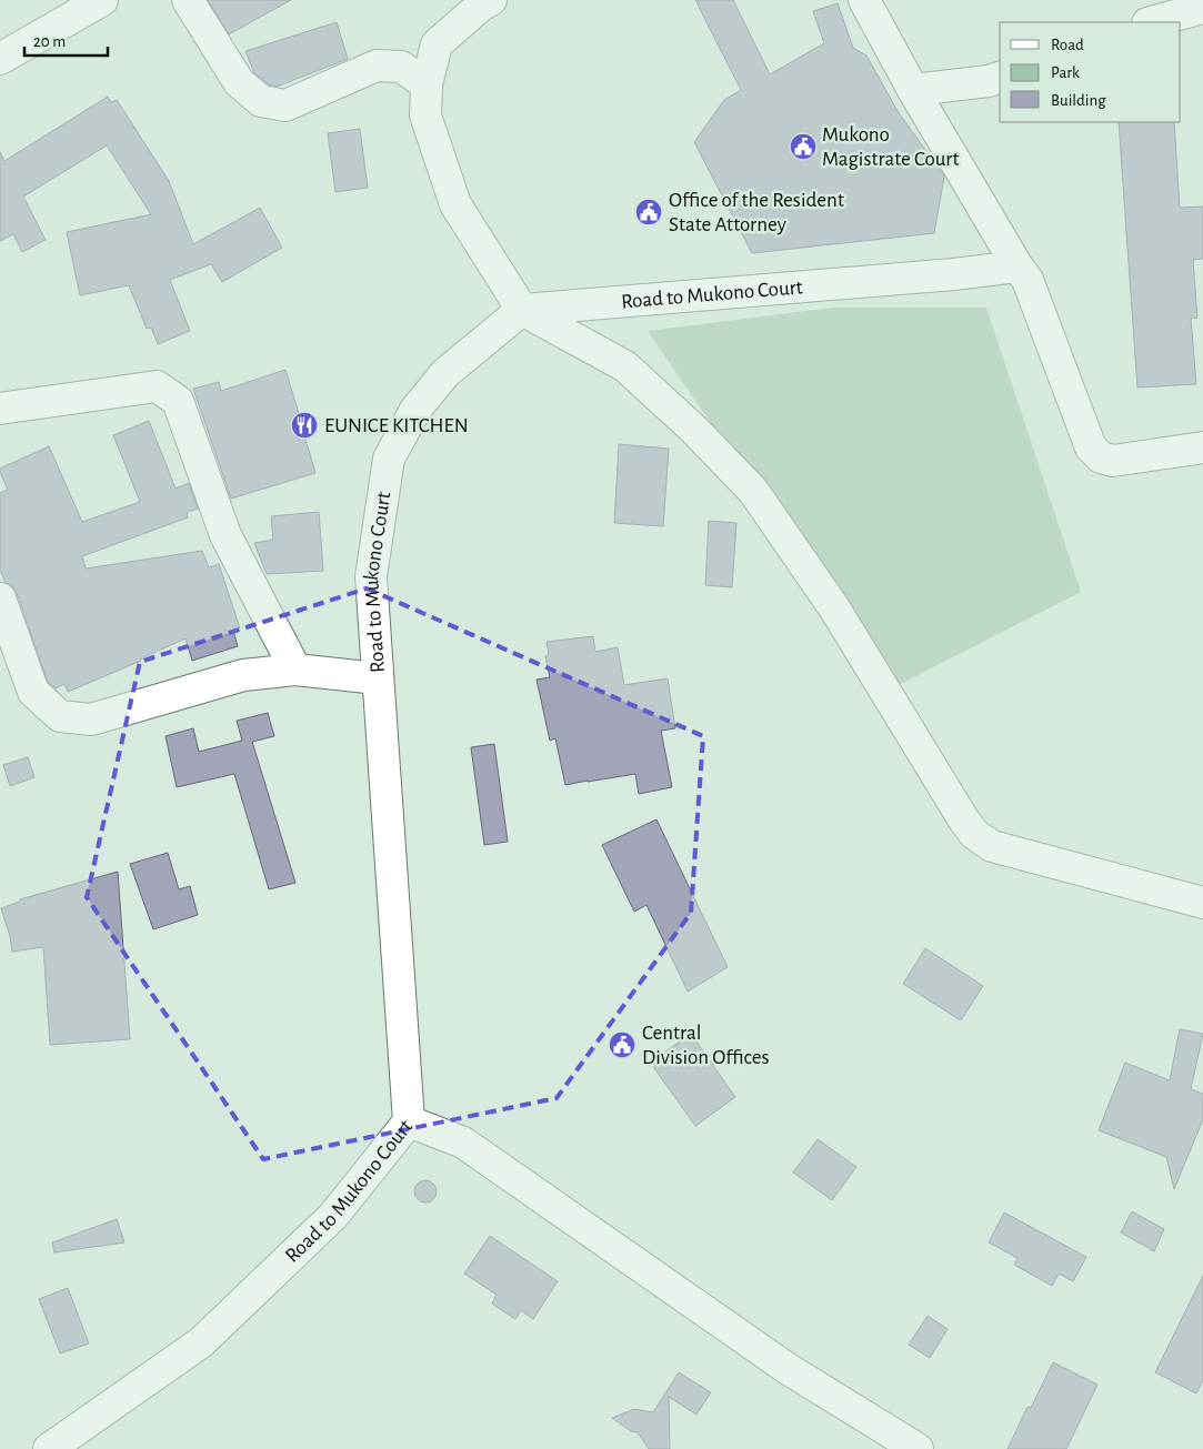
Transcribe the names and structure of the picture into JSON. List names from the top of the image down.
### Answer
{
  "streets": {
    "street": ["Road to Mukono Court"]
  },
  "places": {
    "public building": ["Mukono Magistrate Court", "Office of the Resident State Attorney", "Central Division Offices"],
    "restaurant": ["EUNICE KITCHEN"]
  },
  "legend": ["Road", "Park", "Building"],
  "scale_bar": "20 m"
}
